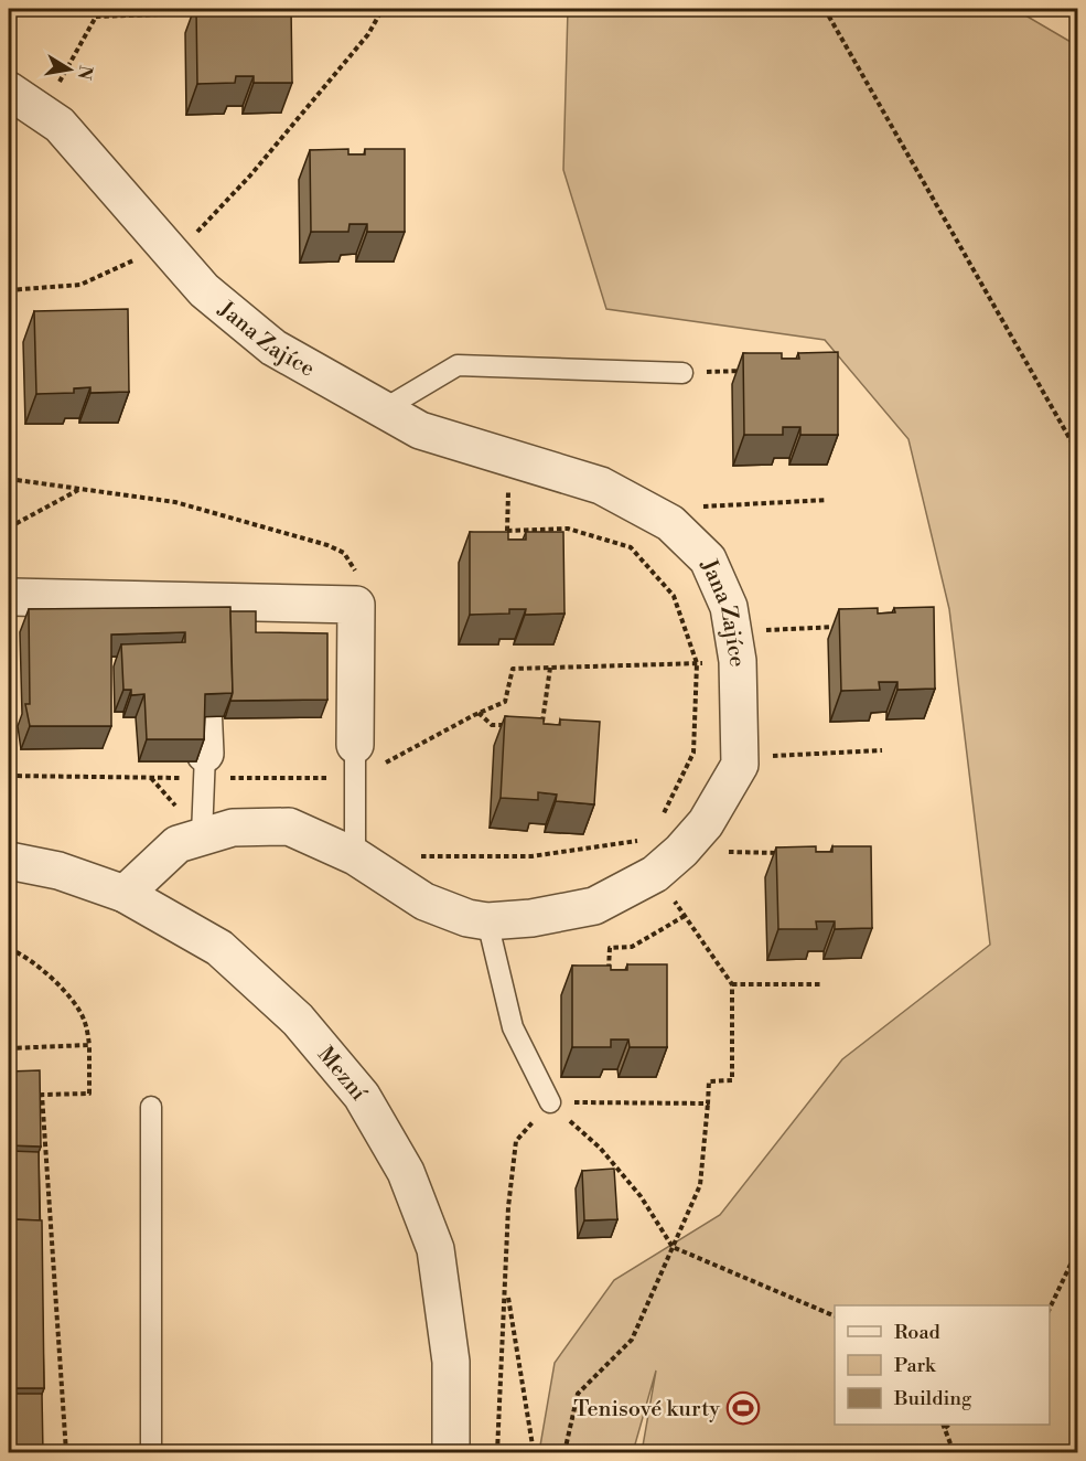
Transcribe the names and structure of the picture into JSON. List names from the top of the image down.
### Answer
{
  "streets": {
    "street": ["Jana Zajíce", "Mezní"]
  },
  "crossings": [
    ["Jana Zajíce", "Mezní"]
  ],
  "places": {
    "sports": ["Tenisové kurty"]
  },
  "legend": ["Road", "Park", "Building"],
  "north": "right"
}
